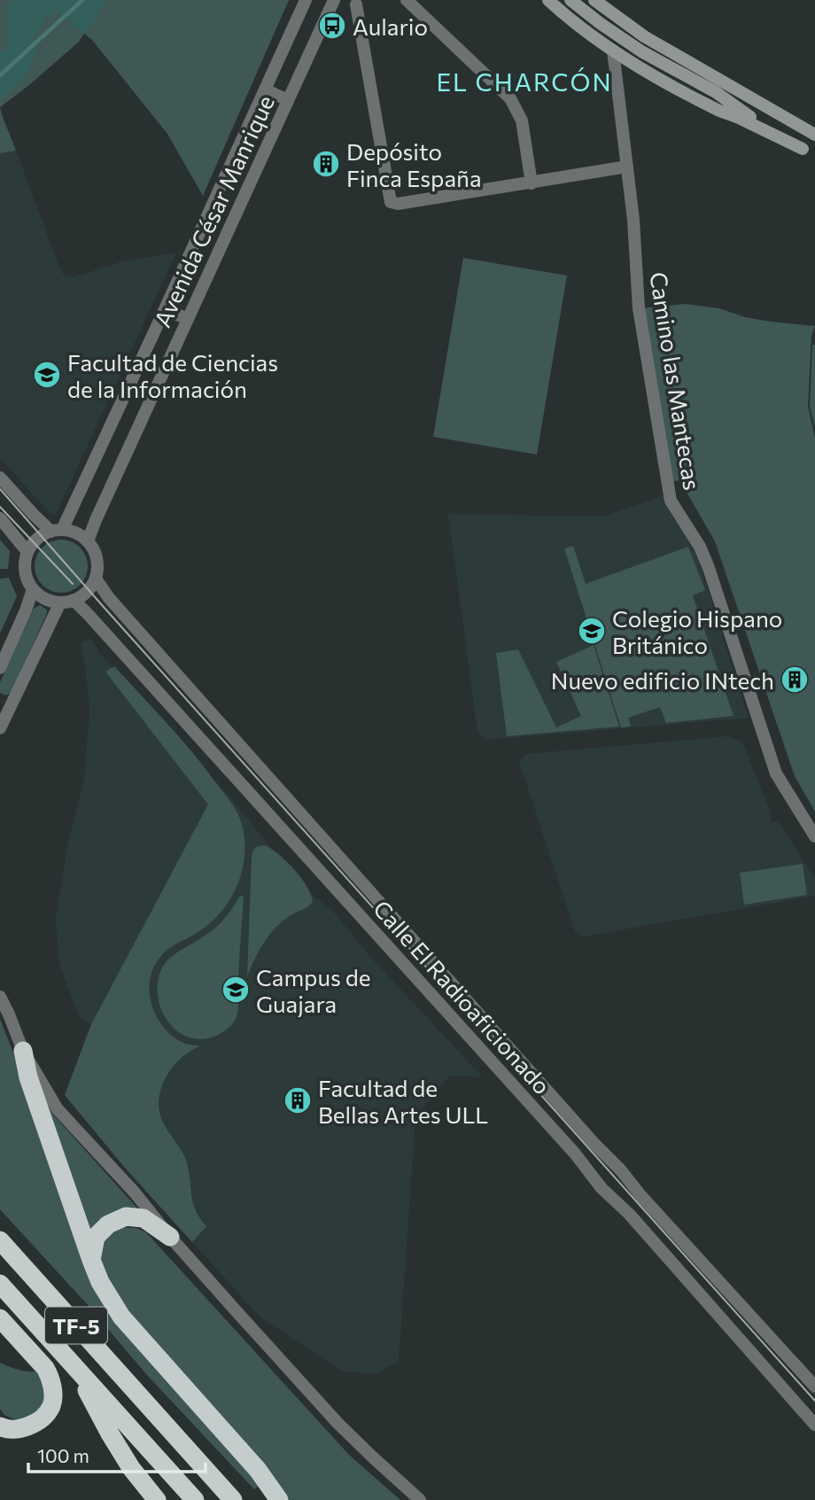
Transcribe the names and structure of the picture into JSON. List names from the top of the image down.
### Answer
{
  "streets": {
    "highway": ["TF-5"],
    "street": ["Avenida César Manrique", "Camino las Mantecas", "Calle El Radioaficionado"]
  },
  "crossings": [
    ["Avenida César Manrique", "Calle El Radioaficionado"]
  ],
  "districts": ["EL CHARCÓN"],
  "places": {
    "bus stop": ["Aulario"],
    "building": ["Depósito Finca España", "Nuevo edificio INtech", "Facultad de Bellas Artes ULL"],
    "school or university": ["Facultad de Ciencias de la Información", "Colegio Hispano Británico", "Campus de Guajara"]
  },
  "scale_bar": "100 m"
}
